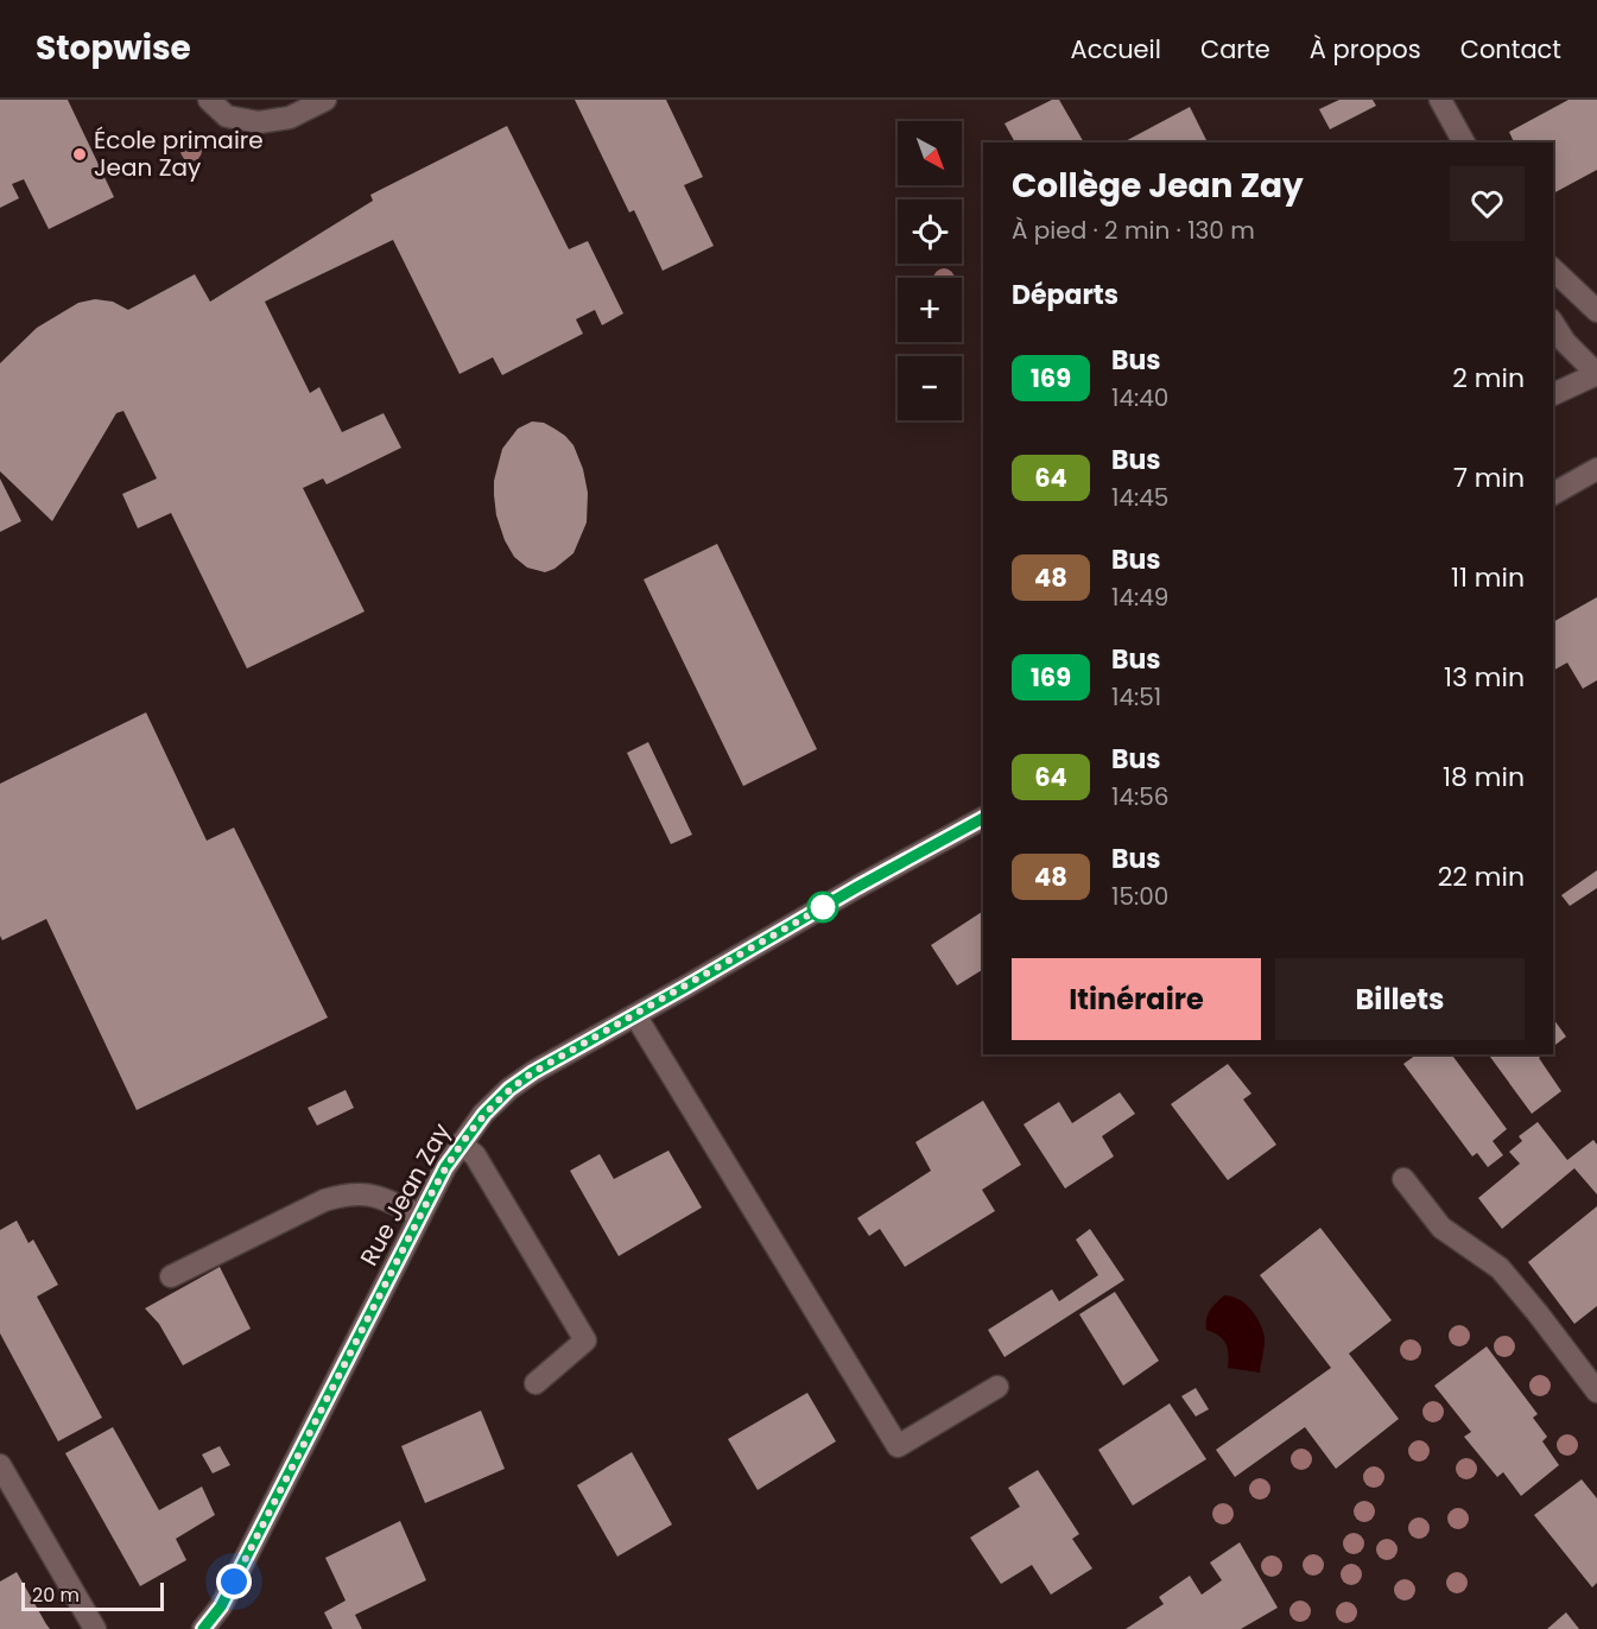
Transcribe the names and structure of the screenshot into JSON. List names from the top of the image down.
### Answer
{
  "streets": {
    "street": ["Rue Jean Zay"]
  },
  "places": ["École primaire Jean Zay"],
  "lines": ["bus line 169"],
  "scale_bar": "20 m",
  "north": "bottom right",
  "page": {
    "header": "Stopwise",
    "nav": [
      "Accueil",
      "Carte",
      "À propos",
      "Contact"
    ],
    "map_buttons": ["+", "−"],
    "heading": [
      ["Collège Jean Zay", "À pied · 2 min · 130 m"],
      "Départs"
    ],
    "list": [
      {
        "mark": "169",
        "name": "Bus",
        "note": "14:40",
        "value": "2 min"
      },
      {
        "mark": "64",
        "name": "Bus",
        "note": "14:45",
        "value": "7 min"
      },
      {
        "mark": "48",
        "name": "Bus",
        "note": "14:49",
        "value": "11 min"
      },
      {
        "mark": "169",
        "name": "Bus",
        "note": "14:51",
        "value": "13 min"
      },
      {
        "mark": "64",
        "name": "Bus",
        "note": "14:56",
        "value": "18 min"
      },
      {
        "mark": "48",
        "name": "Bus",
        "note": "15:00",
        "value": "22 min"
      }
    ],
    "buttons": ["Itinéraire", "Billets"],
    "scale": "20 m"
  }
}
